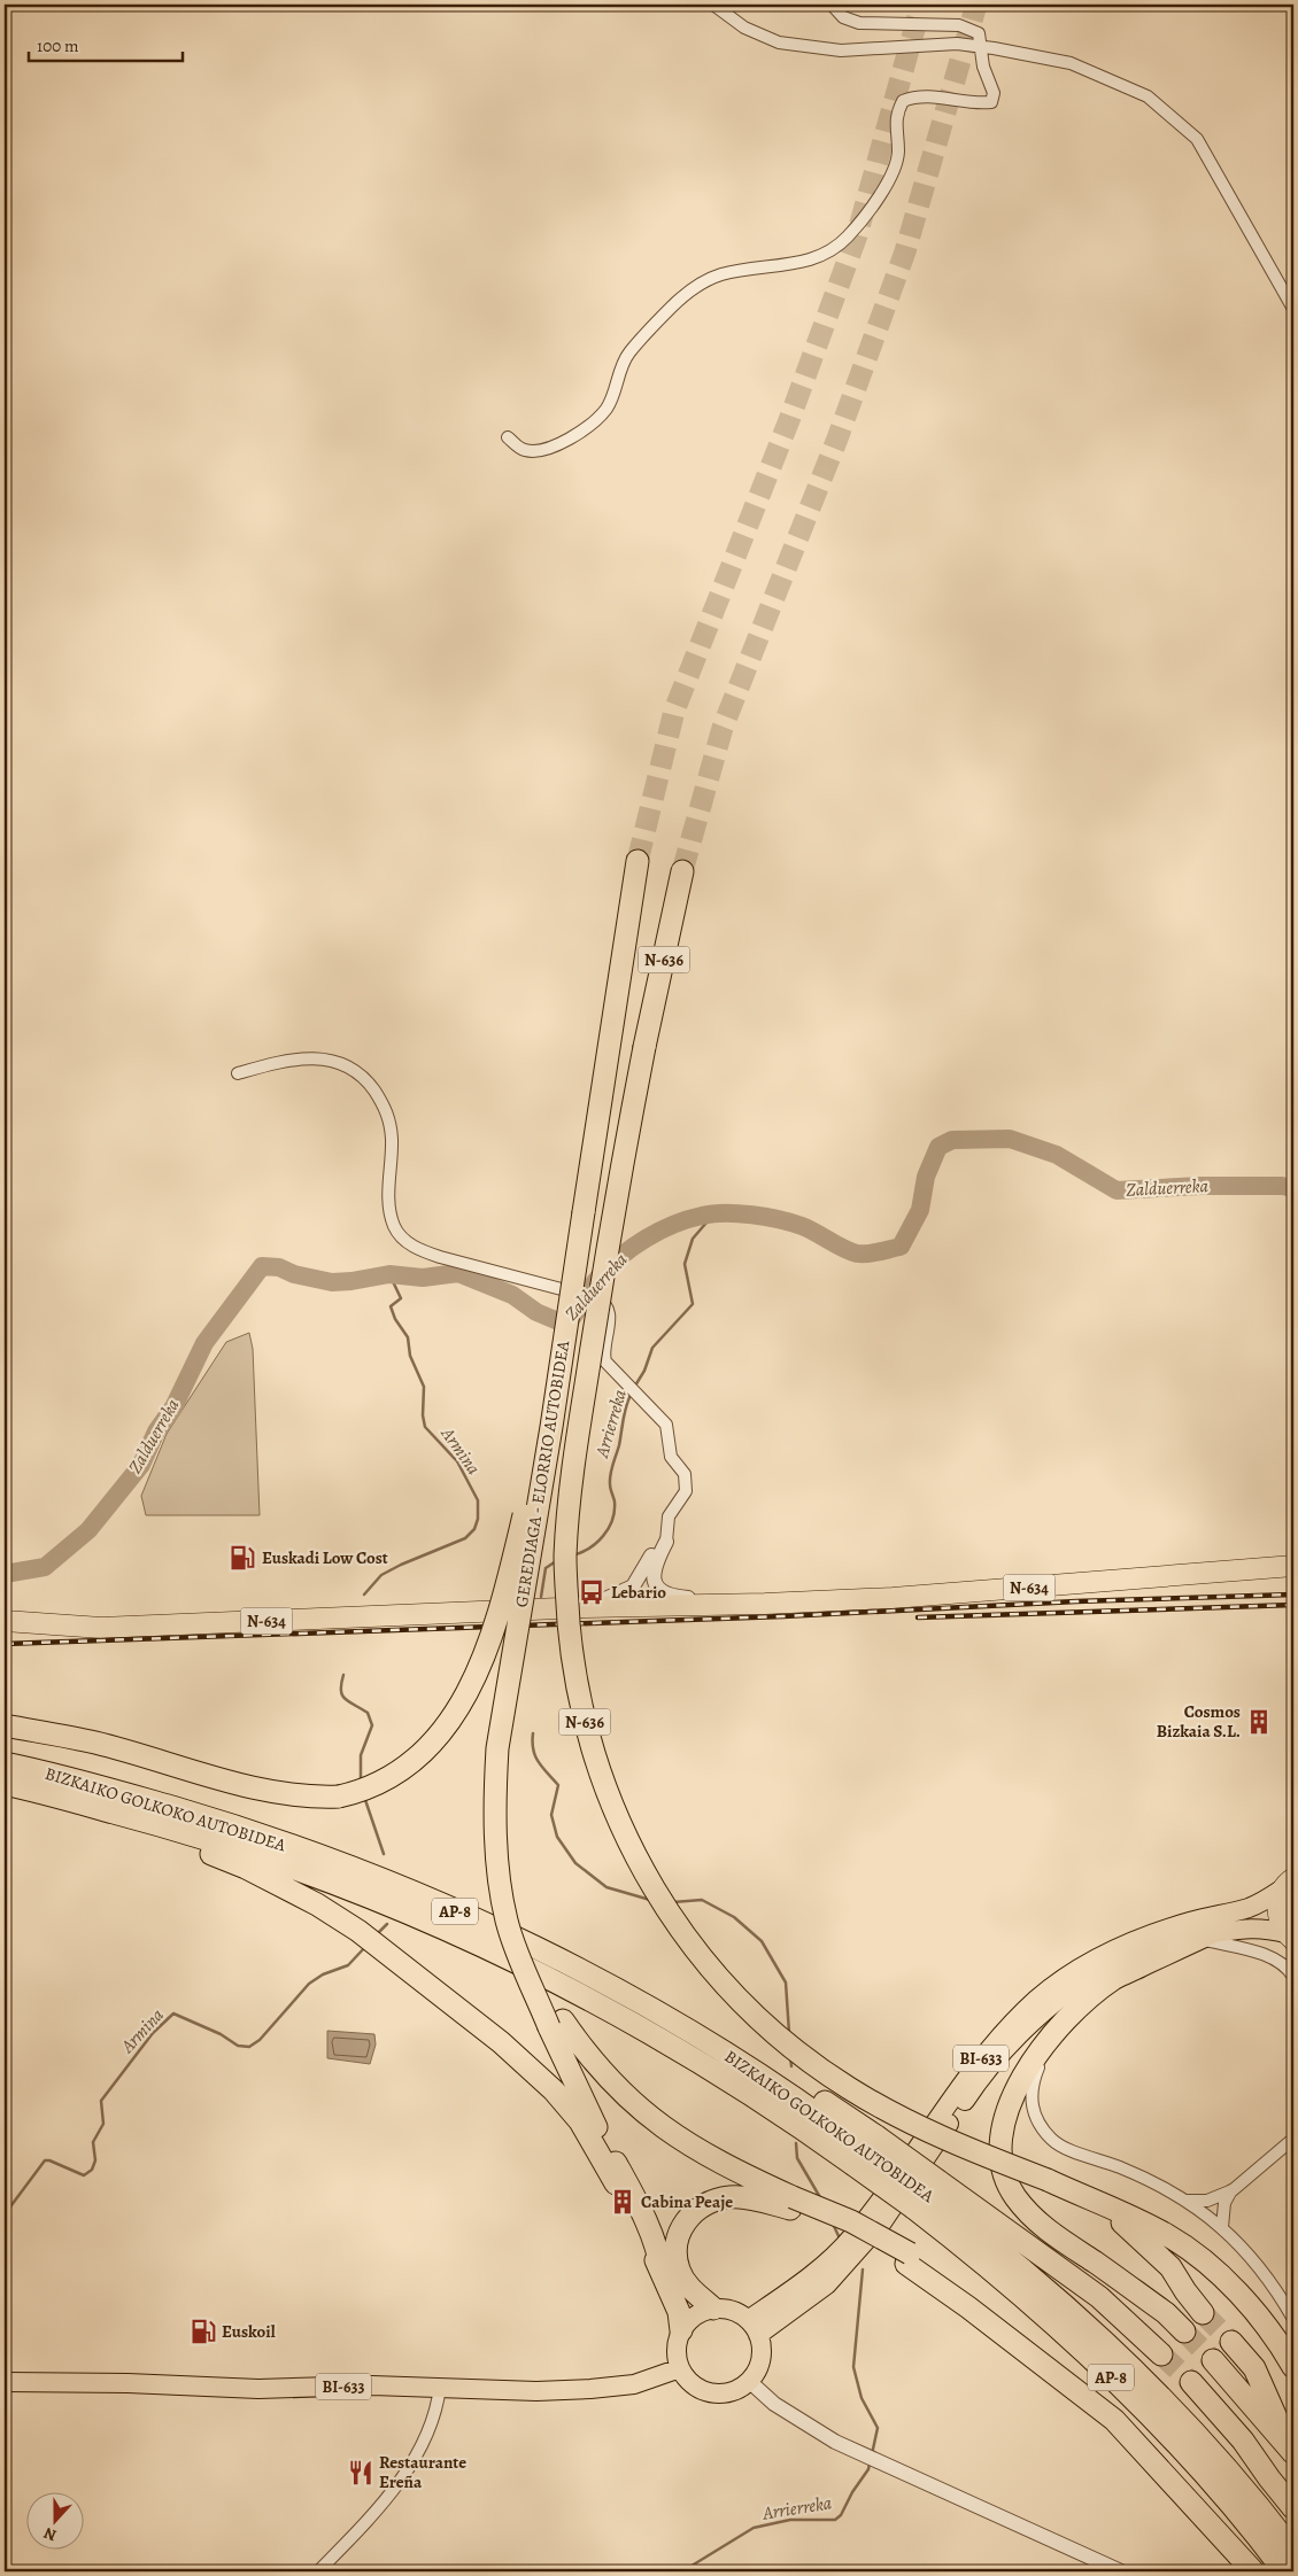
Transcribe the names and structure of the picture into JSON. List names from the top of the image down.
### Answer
{
  "streets": {
    "highway": [
      "N-636",
      "GEREDIAGA - ELORRIO AUTOBIDEA",
      "N-634",
      "BIZKAIKO GOLKOKO AUTOBIDEA",
      "AP-8"
    ],
    "main road": ["BI-633"]
  },
  "crossings": [
    ["BIZKAIKO GOLKOKO AUTOBIDEA", "AP-8"]
  ],
  "water": ["Zalduerreka", "Arrierreka", "Armina"],
  "places": {
    "fuel station": ["Euskadi Low Cost", "Euskoil"],
    "bus stop": ["Lebario"],
    "building": ["Cosmos Bizkaia S.L.", "Cabina Peaje"],
    "restaurant": ["Restaurante Ereña"]
  },
  "scale_bar": "100 m",
  "north": "bottom"
}
